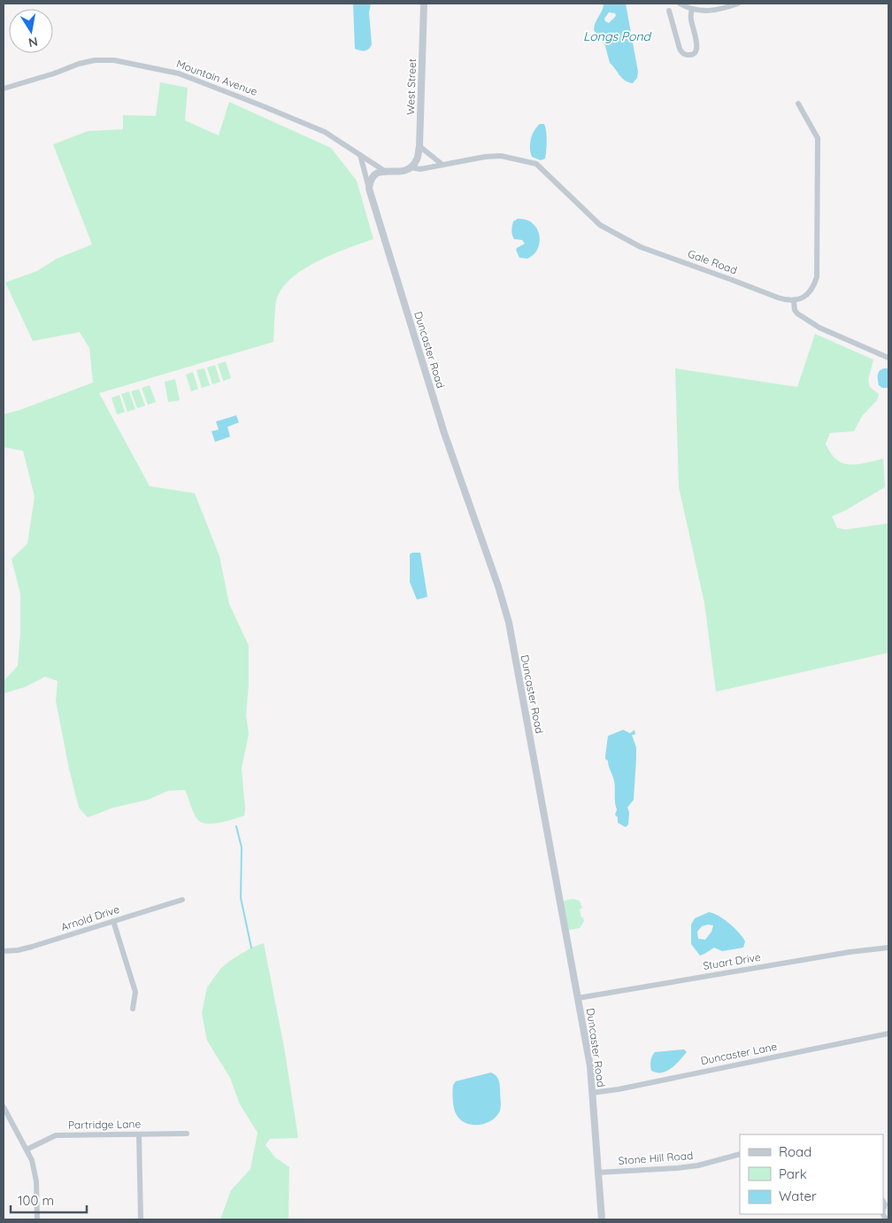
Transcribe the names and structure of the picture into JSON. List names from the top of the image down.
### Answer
{
  "streets": {
    "street": [
      "Mountain Avenue",
      "West Street",
      "Gale Road",
      "Duncaster Road",
      "Arnold Drive",
      "Stuart Drive",
      "Duncaster Lane",
      "Partridge Lane",
      "Stone Hill Road"
    ]
  },
  "crossings": [
    ["Mountain Avenue", "Duncaster Road"],
    ["West Street", "Gale Road"],
    ["Duncaster Road", "Stuart Drive"],
    ["Duncaster Road", "Duncaster Lane"],
    ["Duncaster Road", "Stone Hill Road"]
  ],
  "water": ["Longs Pond"],
  "legend": ["Road", "Park", "Water"],
  "scale_bar": "100 m",
  "north": "bottom"
}
